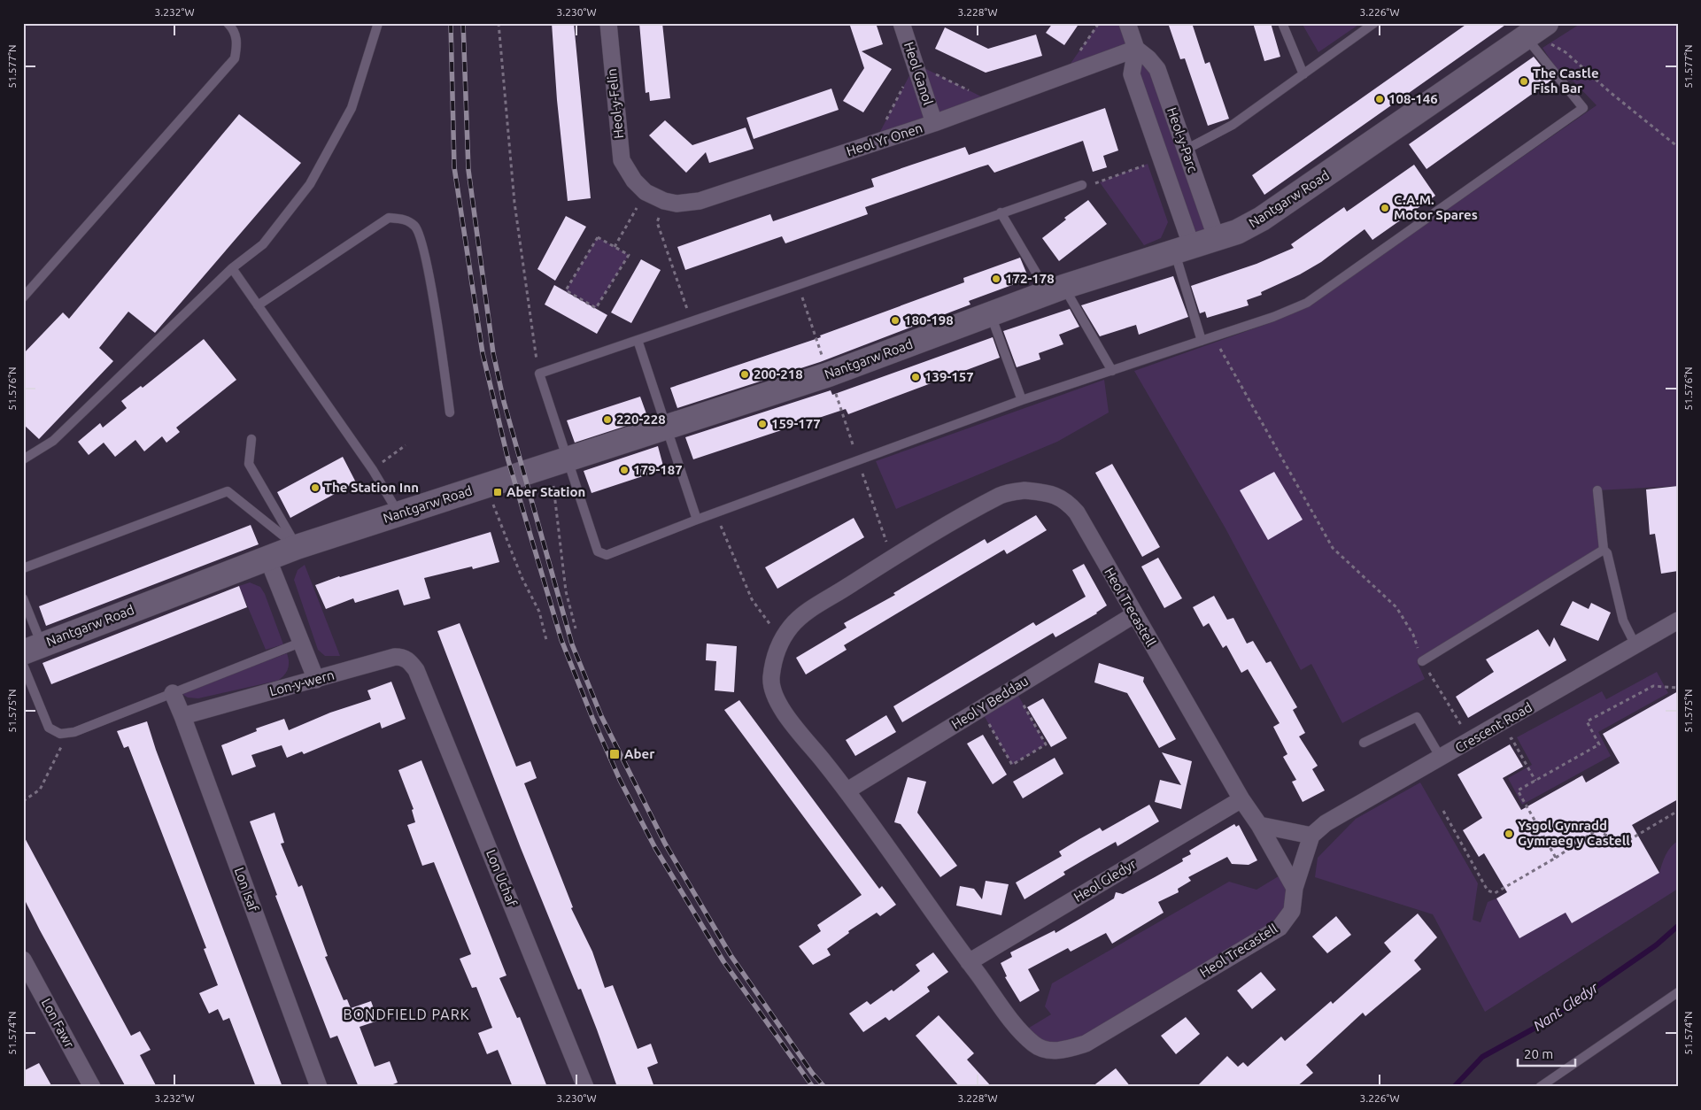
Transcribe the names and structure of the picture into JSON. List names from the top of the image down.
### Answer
{
  "streets": {
    "main road": ["Nantgarw Road"],
    "street": [
      "Heol Ganol",
      "Heol-y-Felin",
      "Heol Yr Onen",
      "Heol-y-Parc",
      "Heol Trecastell",
      "Lon-y-wern",
      "Heol Y Beddau",
      "Crescent Road",
      "Lon Uchaf",
      "Heol Gledyr",
      "Lon Isaf",
      "Lon Fawr"
    ]
  },
  "crossings": [
    ["Heol Ganol", "Heol Yr Onen"],
    ["Heol-y-Felin", "Heol Yr Onen"],
    ["Heol Yr Onen", "Heol-y-Parc"],
    ["Heol-y-Parc", "Nantgarw Road"],
    ["Heol Trecastell", "Heol Y Beddau"],
    ["Heol Trecastell", "Crescent Road"],
    ["Heol Trecastell", "Heol Gledyr"],
    ["Lon-y-wern", "Lon Uchaf"],
    ["Lon-y-wern", "Lon Isaf"]
  ],
  "districts": ["BONDFIELD PARK"],
  "water": ["Nant Gledyr"],
  "places": {
    "other": [
      "The Castle Fish Bar",
      "108-146",
      "C.A.M. Motor Spares",
      "172-178",
      "180-198",
      "200-218",
      "139-157",
      "220-228",
      "159-177",
      "179-187",
      "The Station Inn",
      "Ysgol Gynradd Gymraeg y Castell"
    ],
    "transit": ["Aber Station", "Aber"]
  },
  "scale_bar": "20 m",
  "coordinates": [
    "3.232°W",
    "3.230°W",
    "3.228°W",
    "3.226°W",
    "51.577°N",
    "51.576°N",
    "51.575°N",
    "51.574°N"
  ]
}
